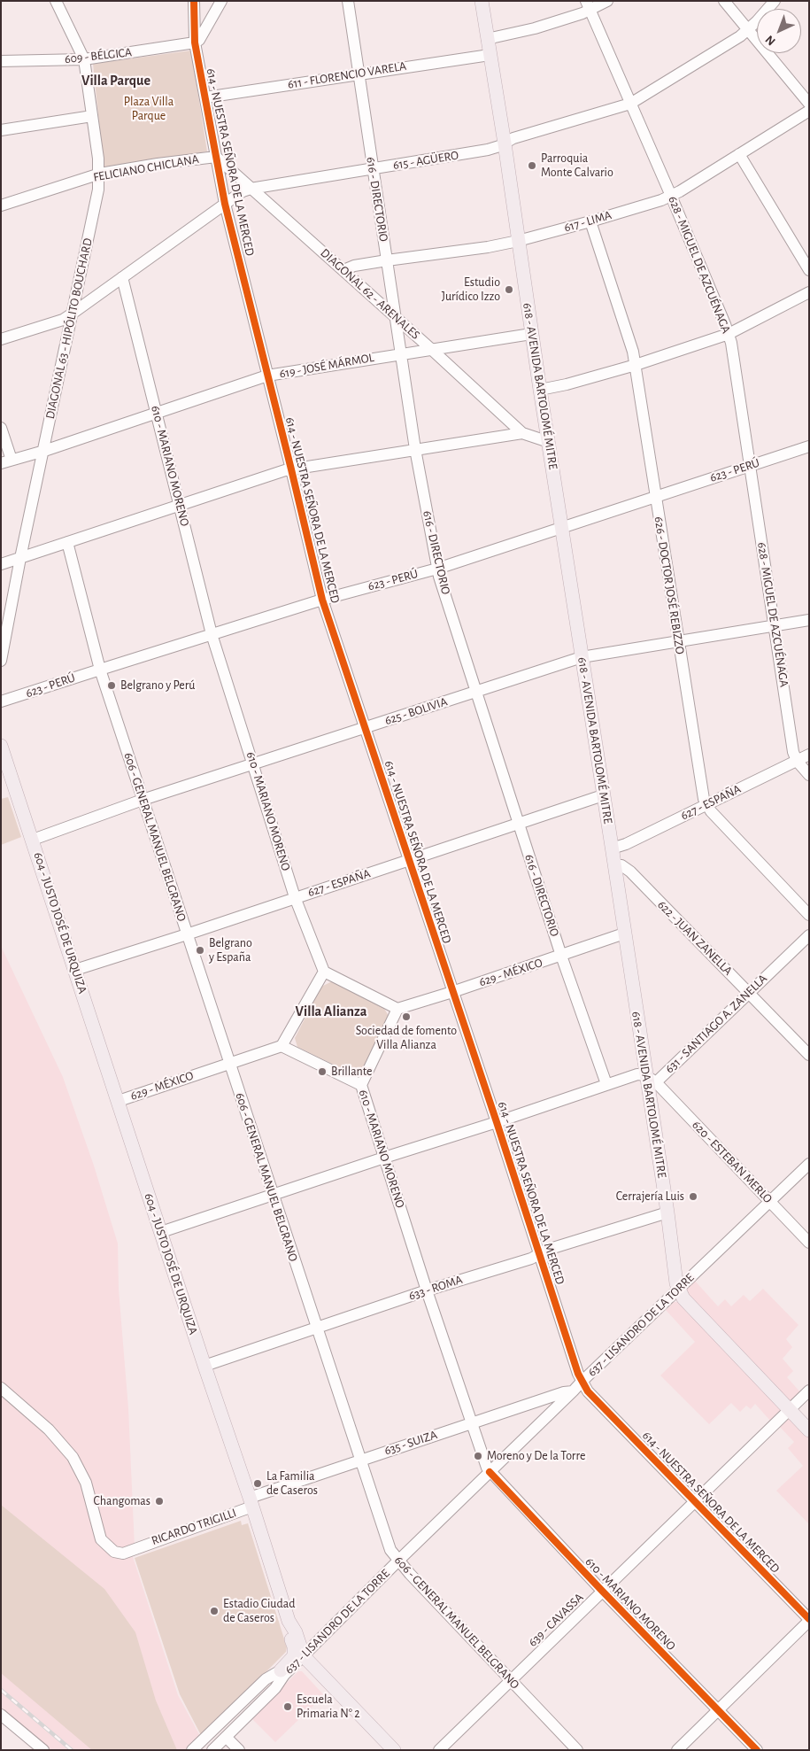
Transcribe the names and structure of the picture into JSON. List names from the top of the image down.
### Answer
{
  "streets": {
    "main road": ["618 - AVENIDA BARTOLOMÉ MITRE", "604 - JUSTO JOSÉ DE URQUIZA"],
    "street": [
      "609 - BÉLGICA",
      "611 - FLORENCIO VARELA",
      "615 - AGÜERO",
      "614 - NUESTRA SEÑORA DE LA MERCED",
      "FELICIANO CHICLANA",
      "616 - DIRECTORIO",
      "617 - LIMA",
      "628 - MIGUEL DE AZCUÉNAGA",
      "DIAGONAL 62 - ARENALES",
      "DIAGONAL 63 - HIPÓLITO BOUCHARD",
      "619 - JOSÉ MÁRMOL",
      "610 - MARIANO MORENO",
      "623 - PERÚ",
      "626 - DOCTOR JOSÉ REBIZZO",
      "625 - BOLIVIA",
      "627 - ESPAÑA",
      "606 - GENERAL MANUEL BELGRANO",
      "622 - JUAN ZANELLA",
      "629 - MÉXICO",
      "631 - SANTIAGO A. ZANELLA",
      "620 - ESTEBAN MERLO",
      "633 - ROMA",
      "637 - LISANDRO DE LA TORRE",
      "635 - SUIZA",
      "RICARDO TRIGILLI",
      "639 - CAVASSA"
    ]
  },
  "crossings": [
    ["609 - BÉLGICA", "614 - NUESTRA SEÑORA DE LA MERCED"],
    ["609 - BÉLGICA", "DIAGONAL 63 - HIPÓLITO BOUCHARD"],
    ["611 - FLORENCIO VARELA", "614 - NUESTRA SEÑORA DE LA MERCED"],
    ["611 - FLORENCIO VARELA", "616 - DIRECTORIO"],
    ["611 - FLORENCIO VARELA", "618 - AVENIDA BARTOLOMÉ MITRE"],
    ["615 - AGÜERO", "614 - NUESTRA SEÑORA DE LA MERCED"],
    ["615 - AGÜERO", "616 - DIRECTORIO"],
    ["615 - AGÜERO", "628 - MIGUEL DE AZCUÉNAGA"],
    ["615 - AGÜERO", "DIAGONAL 62 - ARENALES"],
    ["615 - AGÜERO", "DIAGONAL 63 - HIPÓLITO BOUCHARD"],
    ["615 - AGÜERO", "618 - AVENIDA BARTOLOMÉ MITRE"],
    ["615 - AGÜERO", "610 - MARIANO MORENO"],
    ["614 - NUESTRA SEÑORA DE LA MERCED", "FELICIANO CHICLANA"],
    ["614 - NUESTRA SEÑORA DE LA MERCED", "DIAGONAL 62 - ARENALES"],
    ["614 - NUESTRA SEÑORA DE LA MERCED", "619 - JOSÉ MÁRMOL"],
    ["614 - NUESTRA SEÑORA DE LA MERCED", "623 - PERÚ"],
    ["614 - NUESTRA SEÑORA DE LA MERCED", "625 - BOLIVIA"],
    ["614 - NUESTRA SEÑORA DE LA MERCED", "627 - ESPAÑA"],
    ["614 - NUESTRA SEÑORA DE LA MERCED", "629 - MÉXICO"],
    ["614 - NUESTRA SEÑORA DE LA MERCED", "633 - ROMA"],
    ["614 - NUESTRA SEÑORA DE LA MERCED", "637 - LISANDRO DE LA TORRE"],
    ["614 - NUESTRA SEÑORA DE LA MERCED", "639 - CAVASSA"],
    ["FELICIANO CHICLANA", "DIAGONAL 62 - ARENALES"],
    ["FELICIANO CHICLANA", "DIAGONAL 63 - HIPÓLITO BOUCHARD"],
    ["616 - DIRECTORIO", "617 - LIMA"],
    ["616 - DIRECTORIO", "DIAGONAL 62 - ARENALES"],
    ["616 - DIRECTORIO", "619 - JOSÉ MÁRMOL"],
    ["616 - DIRECTORIO", "623 - PERÚ"],
    ["616 - DIRECTORIO", "625 - BOLIVIA"],
    ["616 - DIRECTORIO", "627 - ESPAÑA"],
    ["616 - DIRECTORIO", "629 - MÉXICO"],
    ["617 - LIMA", "628 - MIGUEL DE AZCUÉNAGA"],
    ["617 - LIMA", "DIAGONAL 62 - ARENALES"],
    ["617 - LIMA", "618 - AVENIDA BARTOLOMÉ MITRE"],
    ["617 - LIMA", "626 - DOCTOR JOSÉ REBIZZO"],
    ["628 - MIGUEL DE AZCUÉNAGA", "623 - PERÚ"],
    ["628 - MIGUEL DE AZCUÉNAGA", "625 - BOLIVIA"],
    ["628 - MIGUEL DE AZCUÉNAGA", "627 - ESPAÑA"],
    ["DIAGONAL 62 - ARENALES", "619 - JOSÉ MÁRMOL"],
    ["DIAGONAL 63 - HIPÓLITO BOUCHARD", "619 - JOSÉ MÁRMOL"],
    ["619 - JOSÉ MÁRMOL", "618 - AVENIDA BARTOLOMÉ MITRE"],
    ["619 - JOSÉ MÁRMOL", "610 - MARIANO MORENO"],
    ["618 - AVENIDA BARTOLOMÉ MITRE", "623 - PERÚ"],
    ["618 - AVENIDA BARTOLOMÉ MITRE", "625 - BOLIVIA"],
    ["618 - AVENIDA BARTOLOMÉ MITRE", "627 - ESPAÑA"],
    ["618 - AVENIDA BARTOLOMÉ MITRE", "622 - JUAN ZANELLA"],
    ["618 - AVENIDA BARTOLOMÉ MITRE", "629 - MÉXICO"],
    ["618 - AVENIDA BARTOLOMÉ MITRE", "631 - SANTIAGO A. ZANELLA"],
    ["618 - AVENIDA BARTOLOMÉ MITRE", "620 - ESTEBAN MERLO"],
    ["618 - AVENIDA BARTOLOMÉ MITRE", "633 - ROMA"],
    ["618 - AVENIDA BARTOLOMÉ MITRE", "637 - LISANDRO DE LA TORRE"],
    ["618 - AVENIDA BARTOLOMÉ MITRE", "639 - CAVASSA"],
    ["610 - MARIANO MORENO", "623 - PERÚ"],
    ["610 - MARIANO MORENO", "625 - BOLIVIA"],
    ["610 - MARIANO MORENO", "627 - ESPAÑA"],
    ["610 - MARIANO MORENO", "629 - MÉXICO"],
    ["610 - MARIANO MORENO", "633 - ROMA"],
    ["610 - MARIANO MORENO", "637 - LISANDRO DE LA TORRE"],
    ["610 - MARIANO MORENO", "635 - SUIZA"],
    ["610 - MARIANO MORENO", "639 - CAVASSA"],
    ["623 - PERÚ", "626 - DOCTOR JOSÉ REBIZZO"],
    ["623 - PERÚ", "606 - GENERAL MANUEL BELGRANO"],
    ["626 - DOCTOR JOSÉ REBIZZO", "625 - BOLIVIA"],
    ["626 - DOCTOR JOSÉ REBIZZO", "627 - ESPAÑA"],
    ["625 - BOLIVIA", "606 - GENERAL MANUEL BELGRANO"],
    ["625 - BOLIVIA", "604 - JUSTO JOSÉ DE URQUIZA"],
    ["627 - ESPAÑA", "606 - GENERAL MANUEL BELGRANO"],
    ["627 - ESPAÑA", "604 - JUSTO JOSÉ DE URQUIZA"],
    ["606 - GENERAL MANUEL BELGRANO", "629 - MÉXICO"],
    ["606 - GENERAL MANUEL BELGRANO", "633 - ROMA"],
    ["606 - GENERAL MANUEL BELGRANO", "637 - LISANDRO DE LA TORRE"],
    ["606 - GENERAL MANUEL BELGRANO", "635 - SUIZA"],
    ["606 - GENERAL MANUEL BELGRANO", "639 - CAVASSA"],
    ["604 - JUSTO JOSÉ DE URQUIZA", "629 - MÉXICO"],
    ["604 - JUSTO JOSÉ DE URQUIZA", "633 - ROMA"],
    ["604 - JUSTO JOSÉ DE URQUIZA", "637 - LISANDRO DE LA TORRE"],
    ["604 - JUSTO JOSÉ DE URQUIZA", "635 - SUIZA"],
    ["604 - JUSTO JOSÉ DE URQUIZA", "RICARDO TRIGILLI"],
    ["622 - JUAN ZANELLA", "631 - SANTIAGO A. ZANELLA"],
    ["631 - SANTIAGO A. ZANELLA", "620 - ESTEBAN MERLO"],
    ["620 - ESTEBAN MERLO", "637 - LISANDRO DE LA TORRE"],
    ["637 - LISANDRO DE LA TORRE", "635 - SUIZA"],
    ["635 - SUIZA", "RICARDO TRIGILLI"]
  ],
  "districts": ["Villa Parque", "Villa Alianza"],
  "parks": ["Plaza Villa Parque"],
  "places": [
    "Parroquia Monte Calvario",
    "Estudio Jurídico Izzo",
    "Belgrano y Perú",
    "Belgrano y España",
    "Sociedad de fomento Villa Alianza",
    "Brillante",
    "Cerrajería Luis",
    "Moreno y De la Torre",
    "La Familia de Caseros",
    "Changomas",
    "Estadio Ciudad de Caseros",
    "Escuela Primaria N° 2"
  ],
  "north": "bottom left"
}
